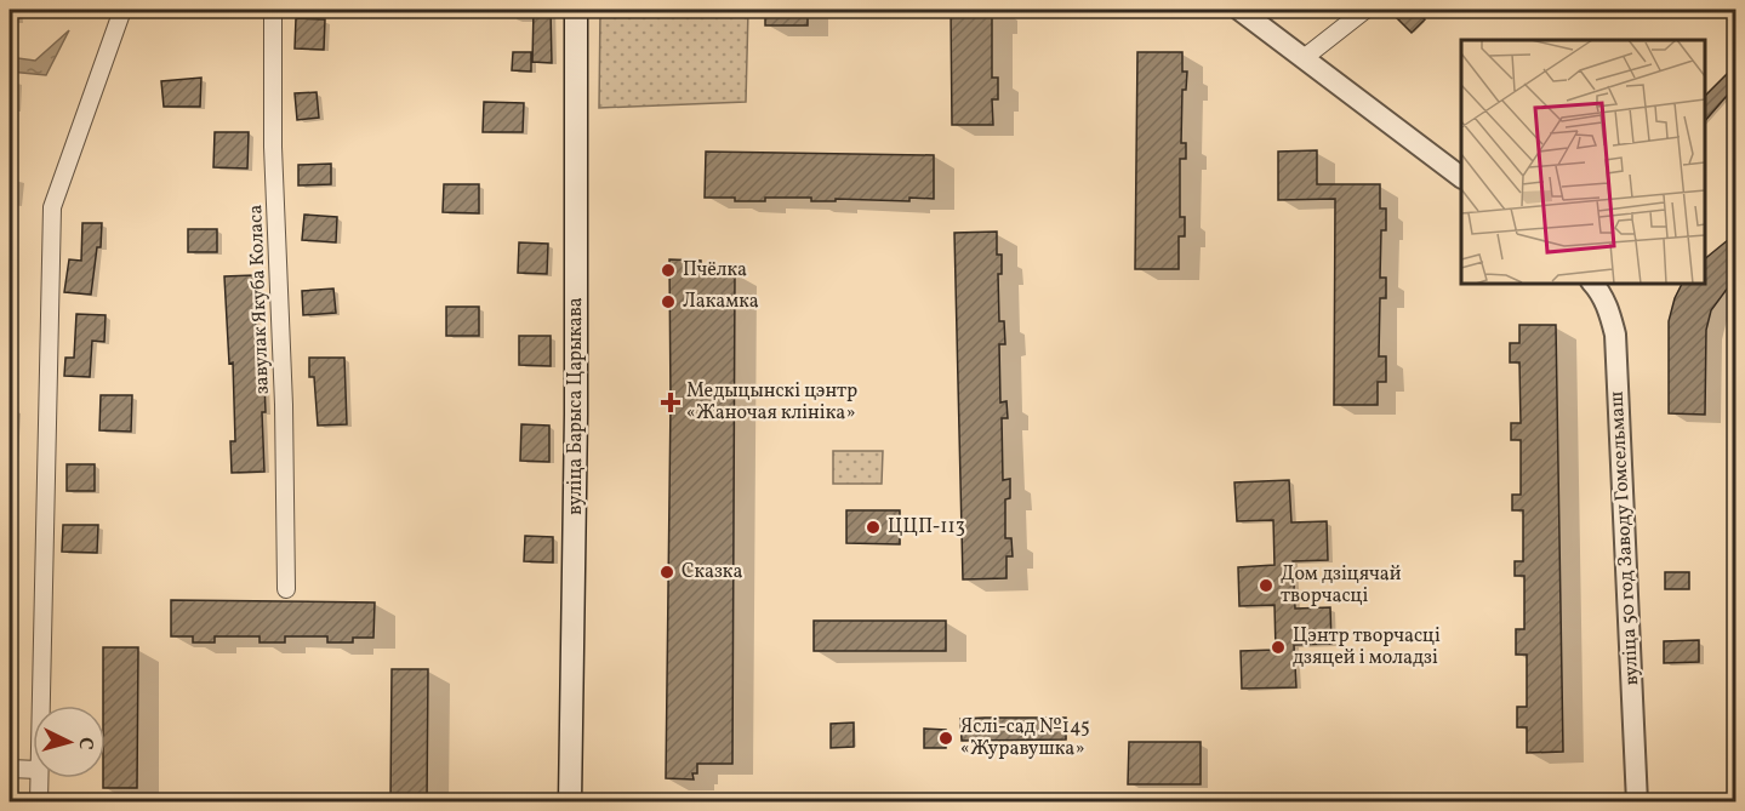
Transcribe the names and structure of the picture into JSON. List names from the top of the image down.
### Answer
{
  "streets": {
    "main road": ["вуліца Барыса Царыкава"],
    "street": ["завулак Якуба Коласа", "вуліца 50 год Заводу Гомсельмаш"]
  },
  "places": {
    "other": [
      "Пчёлка",
      "Лакамка",
      "ЦЦП-113",
      "Сказка",
      "Дом дзіцячай творчасці",
      "Цэнтр творчасці дзяцей і моладзі",
      "Яслі-сад №145 «Журавушка»"
    ],
    "health": ["Медыцынскі цэнтр «Жаночая клініка»"]
  },
  "north": "right"
}
